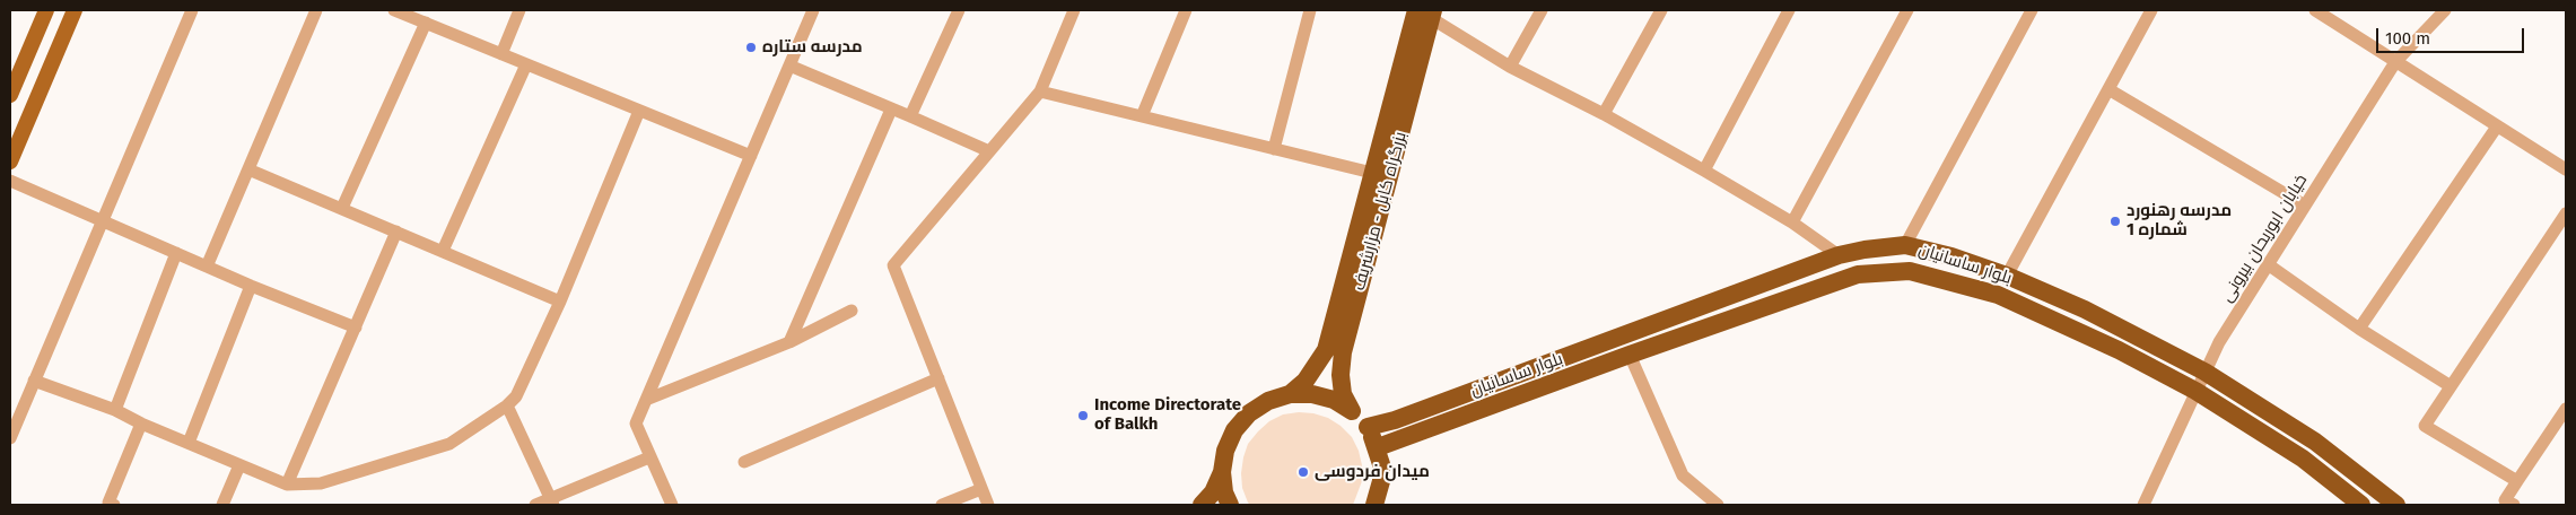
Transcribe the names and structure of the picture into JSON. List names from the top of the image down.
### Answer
{
  "streets": {
    "highway": ["بزرگراه کابل - مزارشریف", "بلوار ساسانیان"],
    "street": ["خیابان ابوریحان بیرونی"]
  },
  "crossings": [
    ["خیابان ابوریحان بیرونی", "بلوار ساسانیان"]
  ],
  "places": [
    "مدرسه ستاره",
    "مدرسه رهنورد شماره 1",
    "Income Directorate of Balkh",
    "میدان فردوسی"
  ],
  "scale_bar": "100 m"
}
